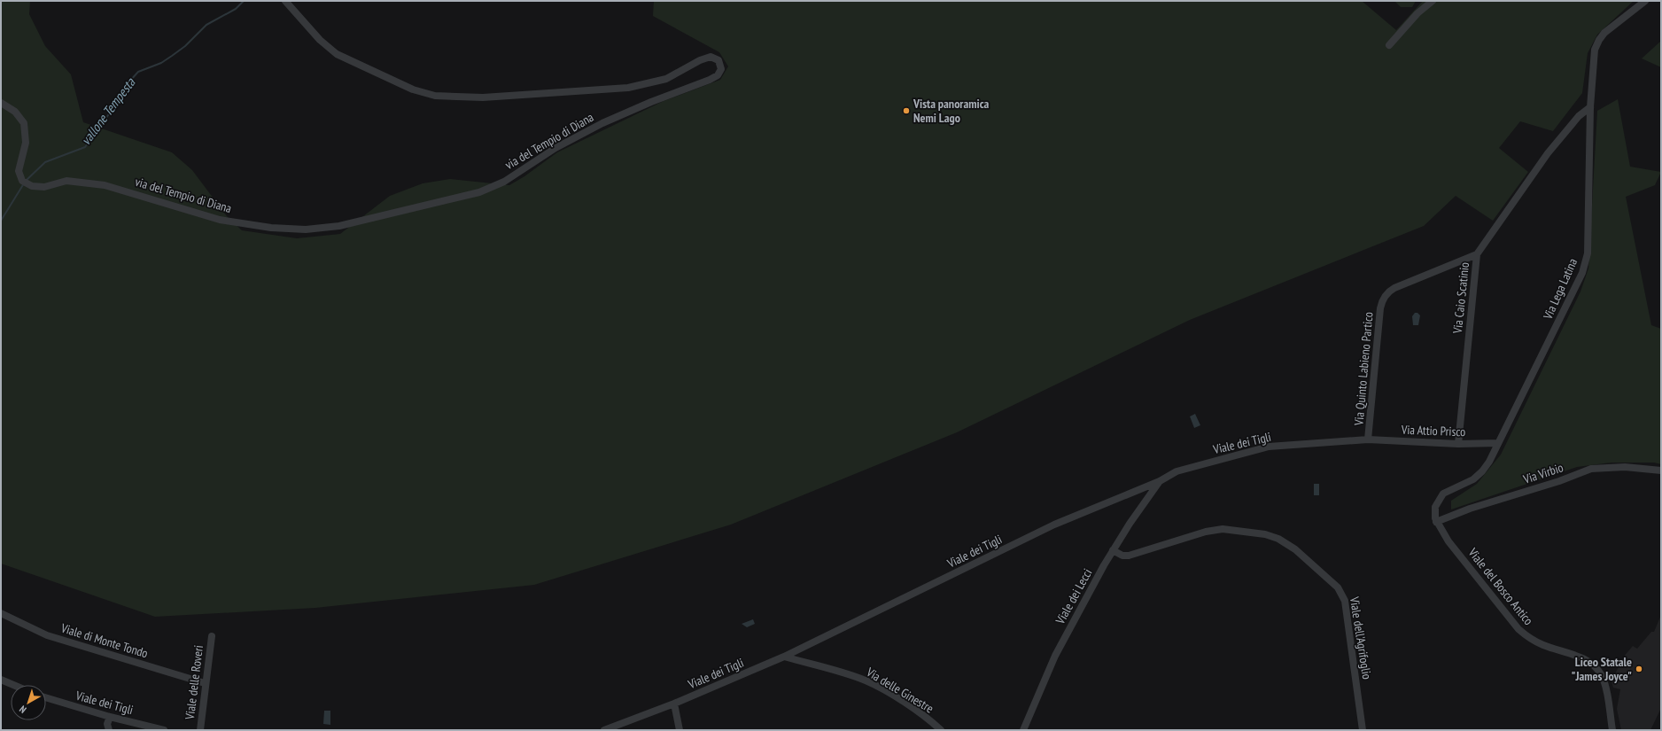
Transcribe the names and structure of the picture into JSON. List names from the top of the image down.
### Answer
{
  "streets": {
    "street": [
      "via del Tempio di Diana",
      "Via Lega Latina",
      "Via Caio Scatinio",
      "Via Quinto Labieno Partico",
      "Via Attio Prisco",
      "Viale dei Tigli",
      "Via Virbio",
      "Viale del Bosco Antico",
      "Viale dei Lecci",
      "Viale dell'Agrifoglio",
      "Viale di Monte Tondo",
      "Viale delle Roveri",
      "Via delle Ginestre"
    ]
  },
  "crossings": [
    ["Via Lega Latina", "Via Caio Scatinio"],
    ["Via Lega Latina", "Via Attio Prisco"],
    ["Via Lega Latina", "Via Virbio"],
    ["Via Lega Latina", "Viale del Bosco Antico"],
    ["Via Caio Scatinio", "Via Quinto Labieno Partico"],
    ["Via Caio Scatinio", "Via Attio Prisco"],
    ["Via Quinto Labieno Partico", "Via Attio Prisco"],
    ["Via Quinto Labieno Partico", "Viale dei Tigli"],
    ["Via Attio Prisco", "Viale dei Tigli"],
    ["Viale dei Tigli", "Viale dei Lecci"],
    ["Viale dei Tigli", "Via delle Ginestre"],
    ["Via Virbio", "Viale del Bosco Antico"],
    ["Viale dei Lecci", "Viale dell'Agrifoglio"],
    ["Viale di Monte Tondo", "Viale delle Roveri"]
  ],
  "water": ["vallone Tempesta"],
  "places": ["Vista panoramica Nemi Lago", "Liceo Statale \"James Joyce\""],
  "north": "bottom left"
}
